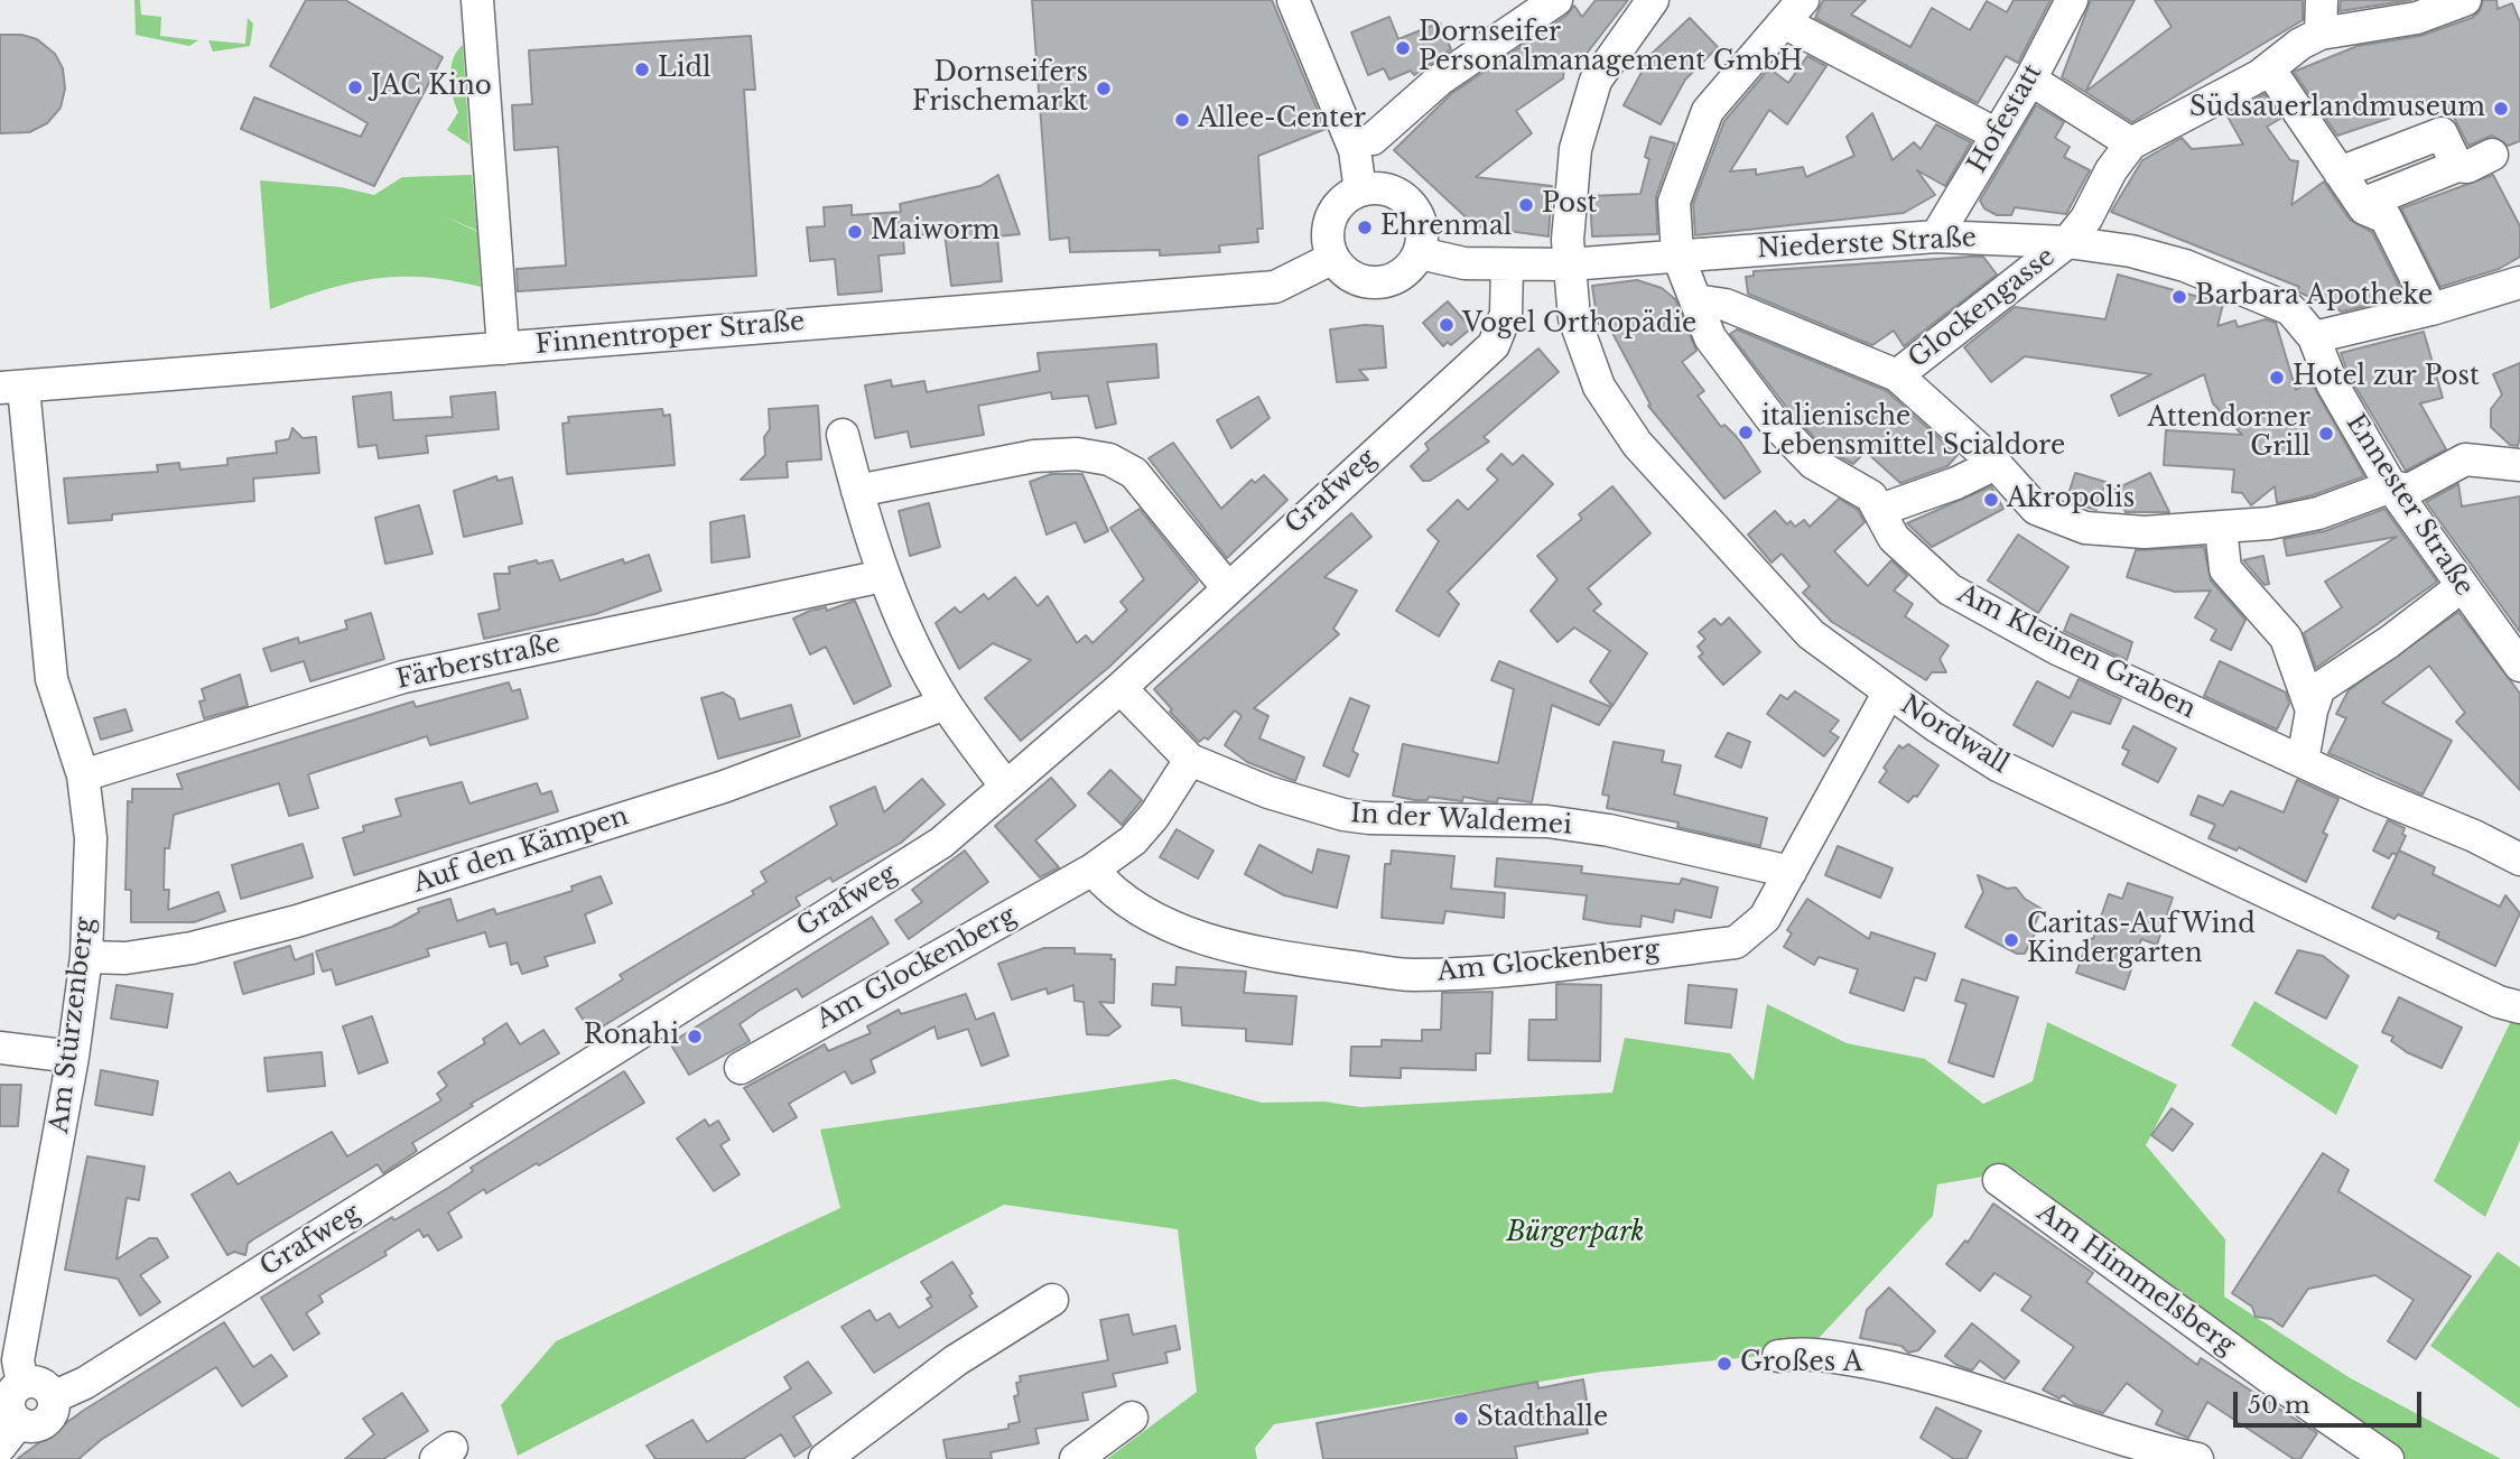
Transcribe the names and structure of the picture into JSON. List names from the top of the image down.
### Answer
{
  "streets": {
    "street": [
      "Hofestatt",
      "Niederste Straße",
      "Glockengasse",
      "Finnentroper Straße",
      "Grafweg",
      "Ennester Straße",
      "Am Kleinen Graben",
      "Färberstraße",
      "Nordwall",
      "In der Waldemei",
      "Auf den Kämpen",
      "Am Glockenberg",
      "Am Stürzenberg",
      "Am Himmelsberg"
    ]
  },
  "crossings": [
    ["Hofestatt", "Niederste Straße"],
    ["Niederste Straße", "Glockengasse"],
    ["Niederste Straße", "Finnentroper Straße"],
    ["Niederste Straße", "Grafweg"],
    ["Niederste Straße", "Ennester Straße"],
    ["Niederste Straße", "Am Kleinen Graben"],
    ["Niederste Straße", "Nordwall"],
    ["Finnentroper Straße", "Am Stürzenberg"],
    ["Grafweg", "In der Waldemei"],
    ["Färberstraße", "Am Stürzenberg"],
    ["Nordwall", "Am Glockenberg"],
    ["In der Waldemei", "Am Glockenberg"],
    ["Auf den Kämpen", "Am Stürzenberg"]
  ],
  "parks": ["Bürgerpark"],
  "places": [
    "Dornseifer Personalmanagement GmbH",
    "Lidl",
    "JAC Kino",
    "Dornseifers Frischemarkt",
    "Südsauerlandmuseum",
    "Allee-Center",
    "Post",
    "Ehrenmal",
    "Maiworm",
    "Barbara Apotheke",
    "Vogel Orthopädie",
    "Hotel zur Post",
    "italienische Lebensmittel Scialdore",
    "Attendorner Grill",
    "Akropolis",
    "Caritas-AufWind Kindergarten",
    "Ronahi",
    "Großes A",
    "Stadthalle"
  ],
  "scale_bar": "50 m"
}
